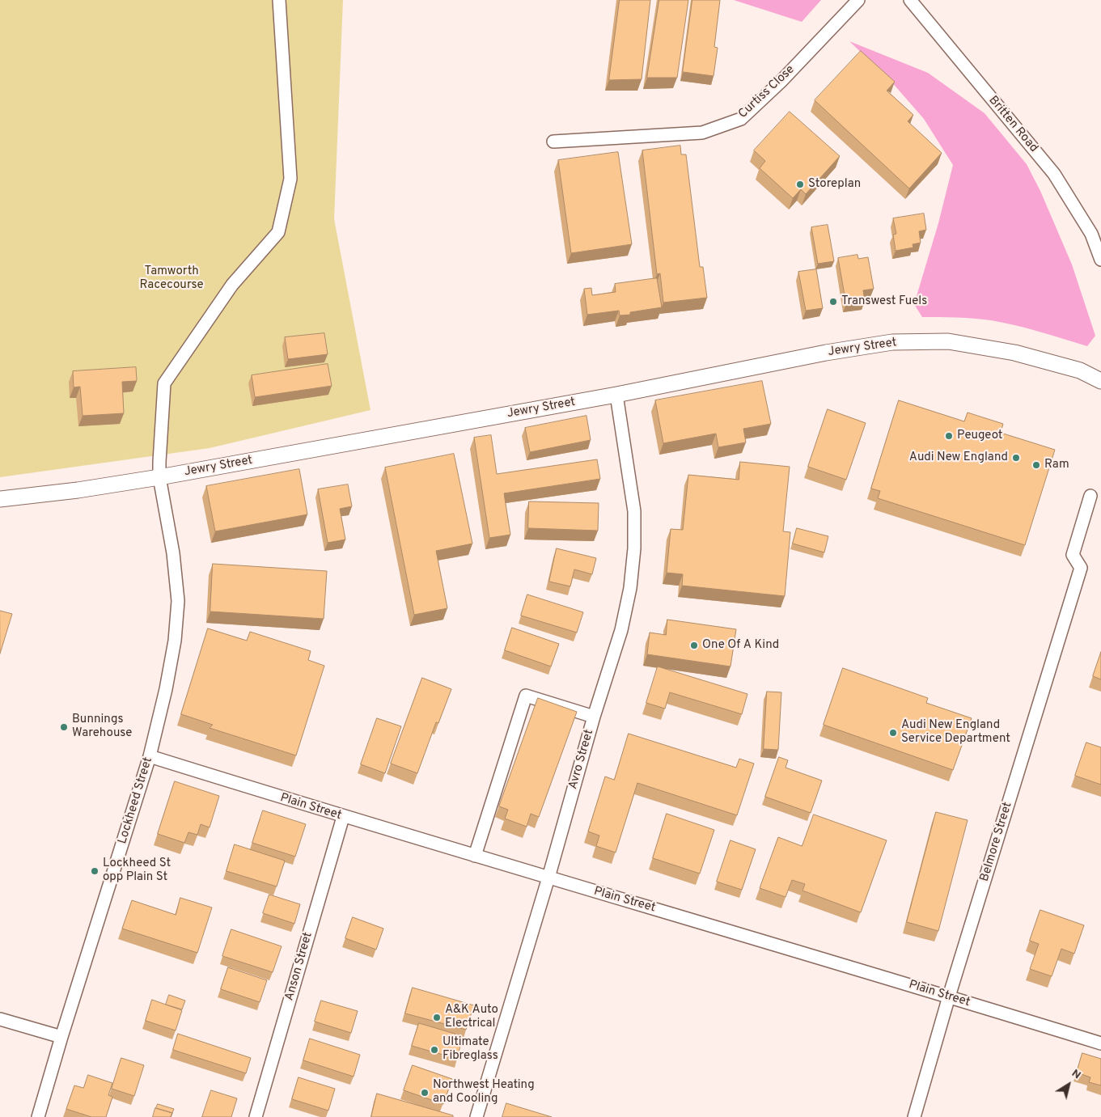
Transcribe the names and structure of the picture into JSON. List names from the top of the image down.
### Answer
{
  "streets": {
    "main road": ["Jewry Street"],
    "street": [
      "Curtiss Close",
      "Britten Road",
      "Avro Street",
      "Lockheed Street",
      "Plain Street",
      "Belmore Street",
      "Anson Street"
    ]
  },
  "crossings": [
    ["Jewry Street", "Avro Street"],
    ["Jewry Street", "Lockheed Street"],
    ["Avro Street", "Plain Street"],
    ["Lockheed Street", "Plain Street"],
    ["Plain Street", "Belmore Street"],
    ["Plain Street", "Anson Street"]
  ],
  "parks": ["Tamworth Racecourse"],
  "places": [
    "Storeplan",
    "Transwest Fuels",
    "Peugeot",
    "Audi New England",
    "Ram",
    "One Of A Kind",
    "Bunnings Warehouse",
    "Audi New England Service Department",
    "Lockheed St opp Plain St",
    "A&K Auto Electrical",
    "Ultimate Fibreglass",
    "Northwest Heating and Cooling"
  ],
  "north": "top right"
}
